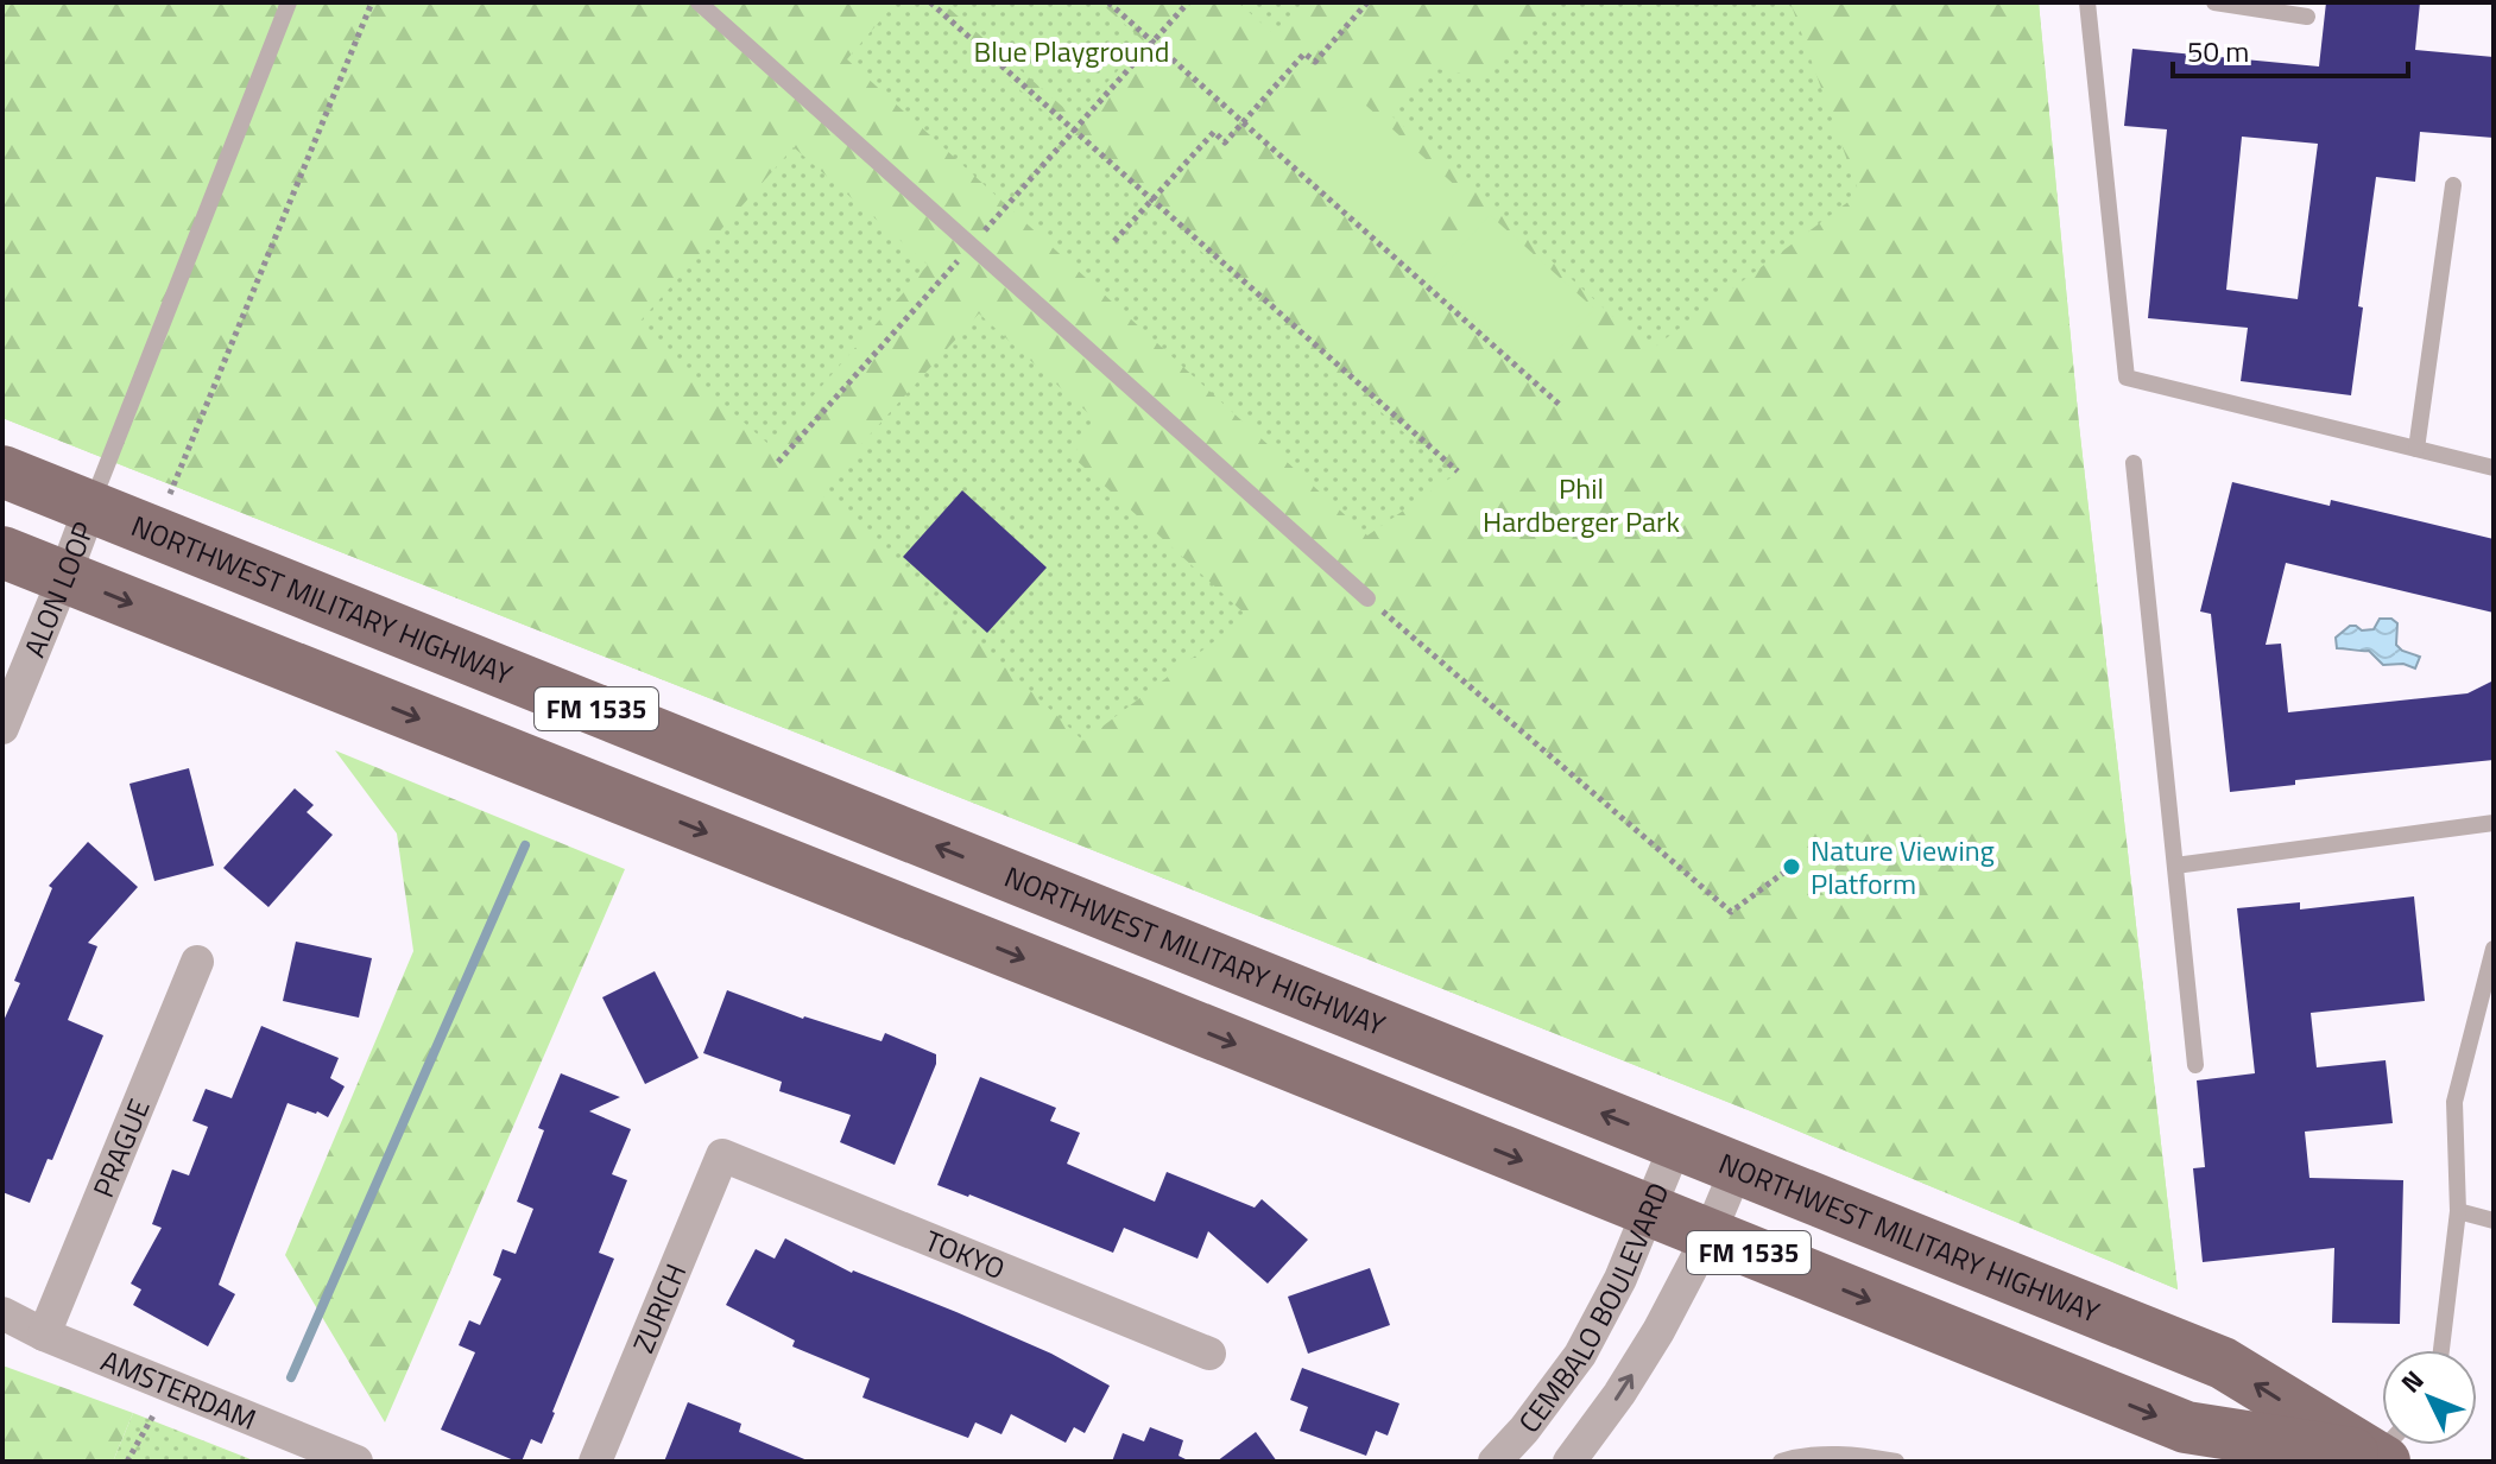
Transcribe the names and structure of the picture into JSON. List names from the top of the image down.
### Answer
{
  "streets": {
    "main road": ["NORTHWEST MILITARY HIGHWAY", "FM 1535"],
    "street": [
      "ALON LOOP",
      "PRAGUE",
      "TOKYO",
      "CEMBALO BOULEVARD",
      "ZURICH",
      "AMSTERDAM"
    ]
  },
  "crossings": [
    ["ALON LOOP", "NORTHWEST MILITARY HIGHWAY"],
    ["NORTHWEST MILITARY HIGHWAY", "CEMBALO BOULEVARD"],
    ["PRAGUE", "AMSTERDAM"],
    ["TOKYO", "ZURICH"]
  ],
  "parks": ["Blue Playground", "Phil Hardberger Park"],
  "places": ["Nature Viewing Platform"],
  "scale_bar": "50 m",
  "north": "top left"
}
